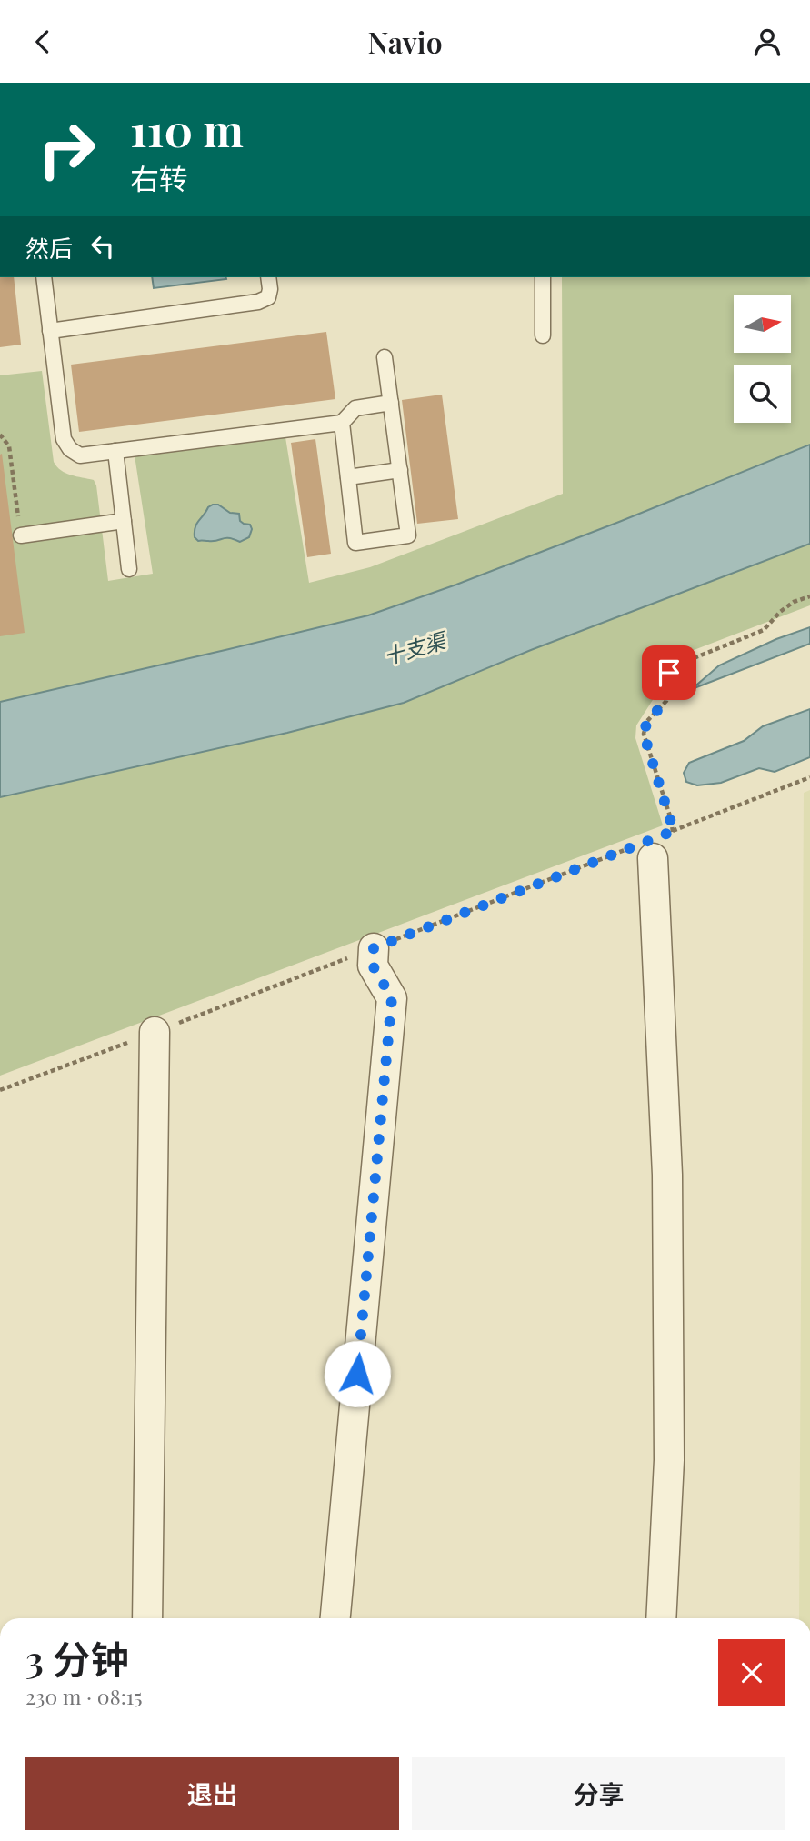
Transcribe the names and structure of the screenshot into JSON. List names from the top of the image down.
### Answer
{
  "water": ["十支渠"],
  "north": "right",
  "page": {
    "header": "Navio",
    "turn": ["110 m", "右转"],
    "then": "然后",
    "heading": ["3 分钟", "230 m · 08:15"],
    "buttons": ["退出", "分享"]
  }
}
